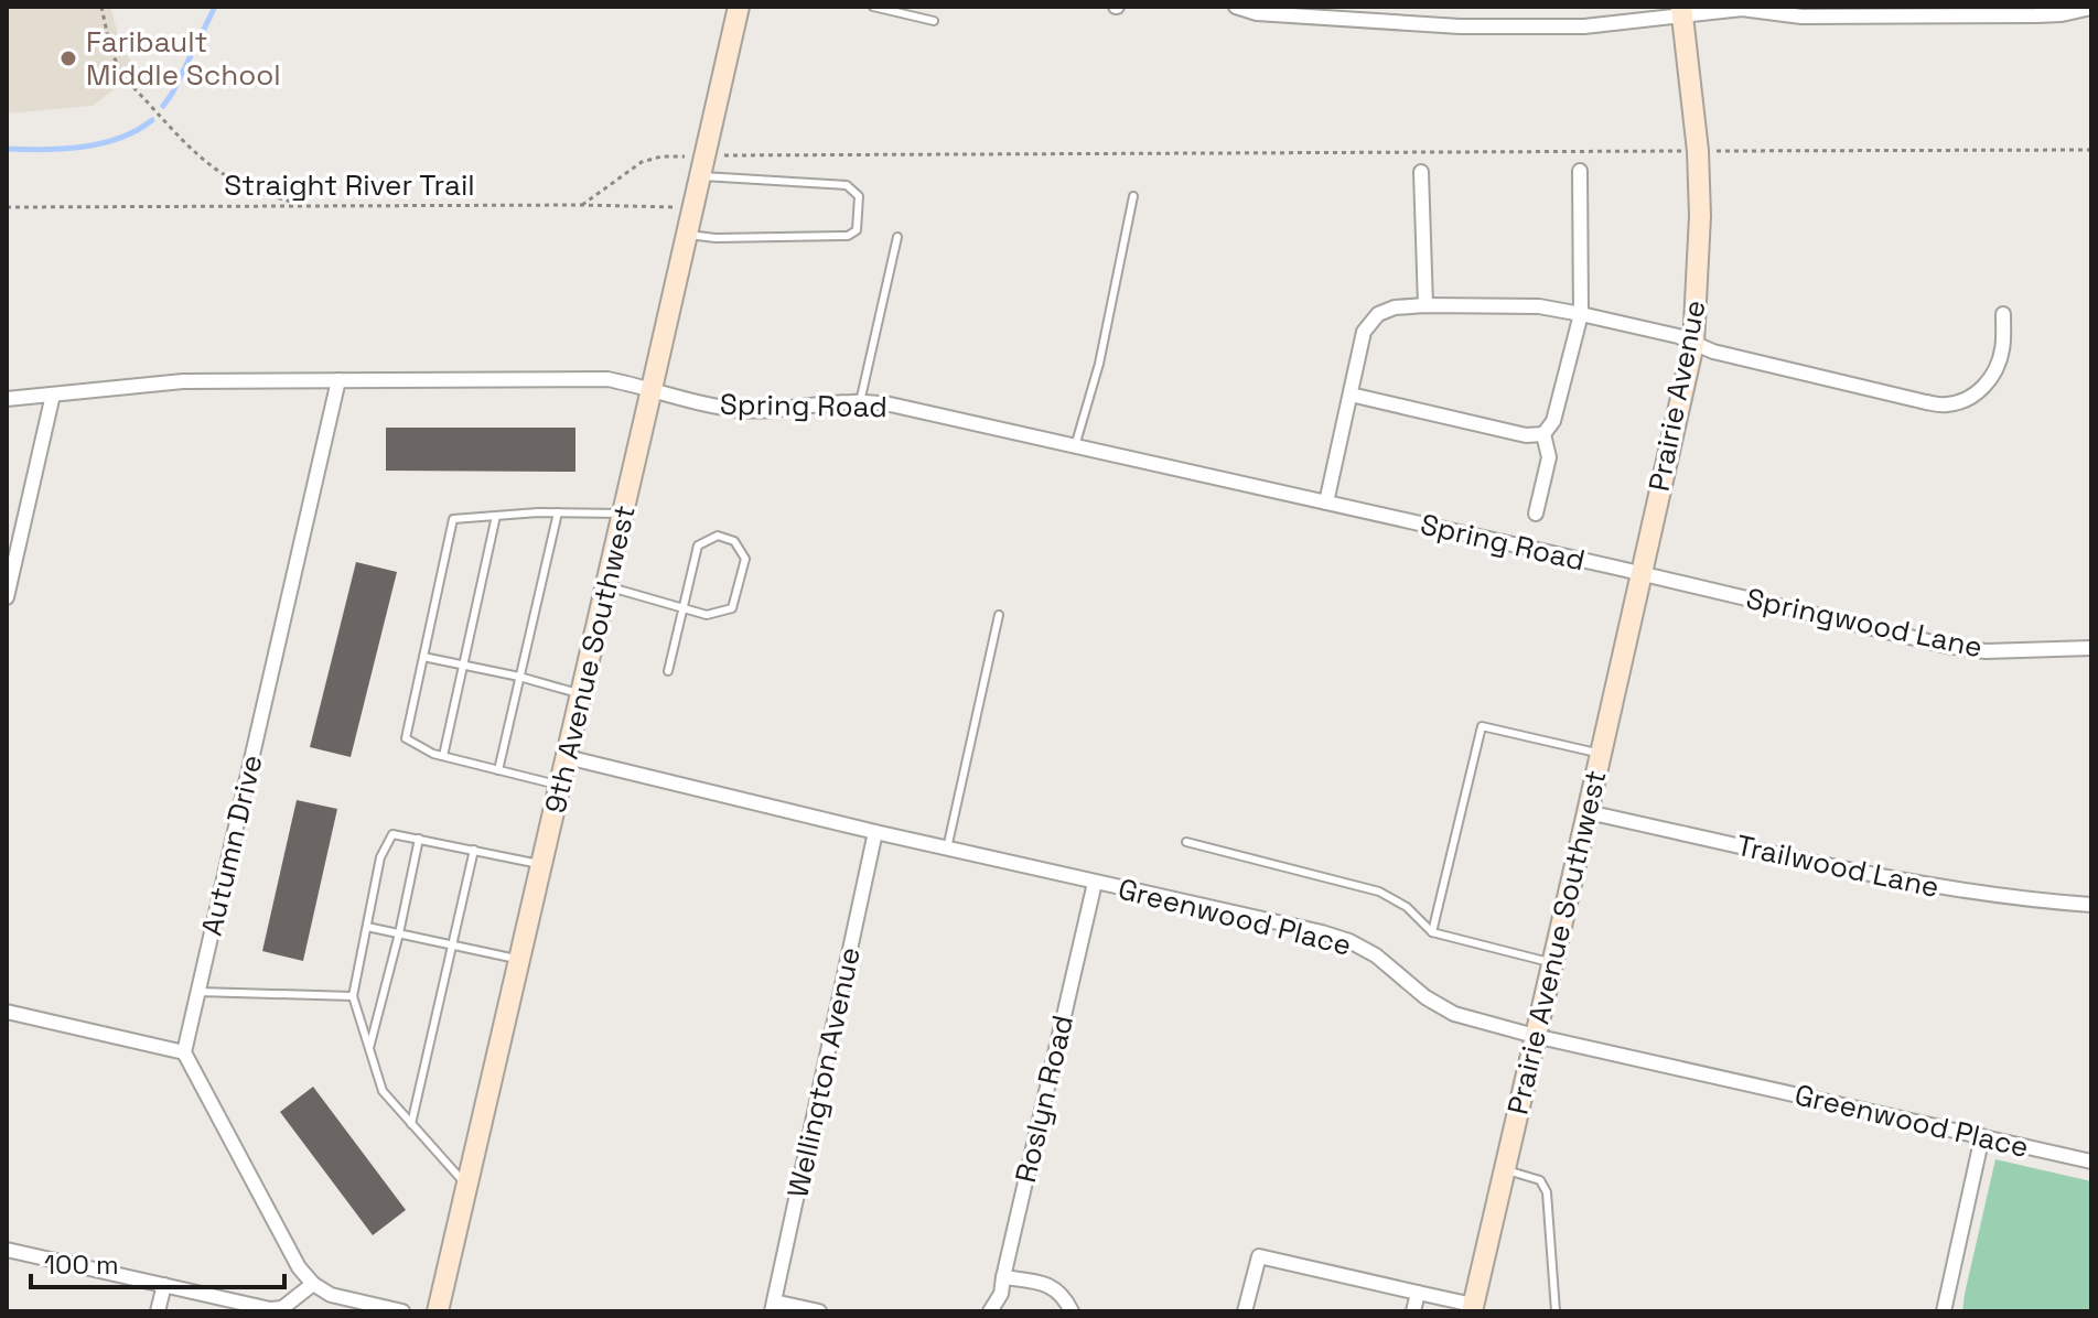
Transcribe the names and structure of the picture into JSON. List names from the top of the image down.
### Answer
{
  "streets": {
    "street": [
      "Prairie Avenue",
      "Spring Road",
      "Springwood Lane",
      "9th Avenue Southwest",
      "Autumn Drive",
      "Trailwood Lane",
      "Greenwood Place",
      "Prairie Avenue Southwest",
      "Wellington Avenue",
      "Roslyn Road"
    ],
    "path": ["Straight River Trail"]
  },
  "crossings": [
    ["Straight River Trail", "9th Avenue Southwest"],
    ["Prairie Avenue", "Spring Road"],
    ["Prairie Avenue", "Springwood Lane"],
    ["Prairie Avenue", "Prairie Avenue Southwest"],
    ["Spring Road", "Springwood Lane"],
    ["Spring Road", "9th Avenue Southwest"],
    ["Spring Road", "Autumn Drive"],
    ["Spring Road", "Prairie Avenue Southwest"],
    ["Springwood Lane", "Prairie Avenue Southwest"],
    ["9th Avenue Southwest", "Greenwood Place"],
    ["Trailwood Lane", "Prairie Avenue Southwest"],
    ["Greenwood Place", "Prairie Avenue Southwest"],
    ["Greenwood Place", "Wellington Avenue"],
    ["Greenwood Place", "Roslyn Road"]
  ],
  "places": ["Faribault Middle School"],
  "scale_bar": "100 m"
}
